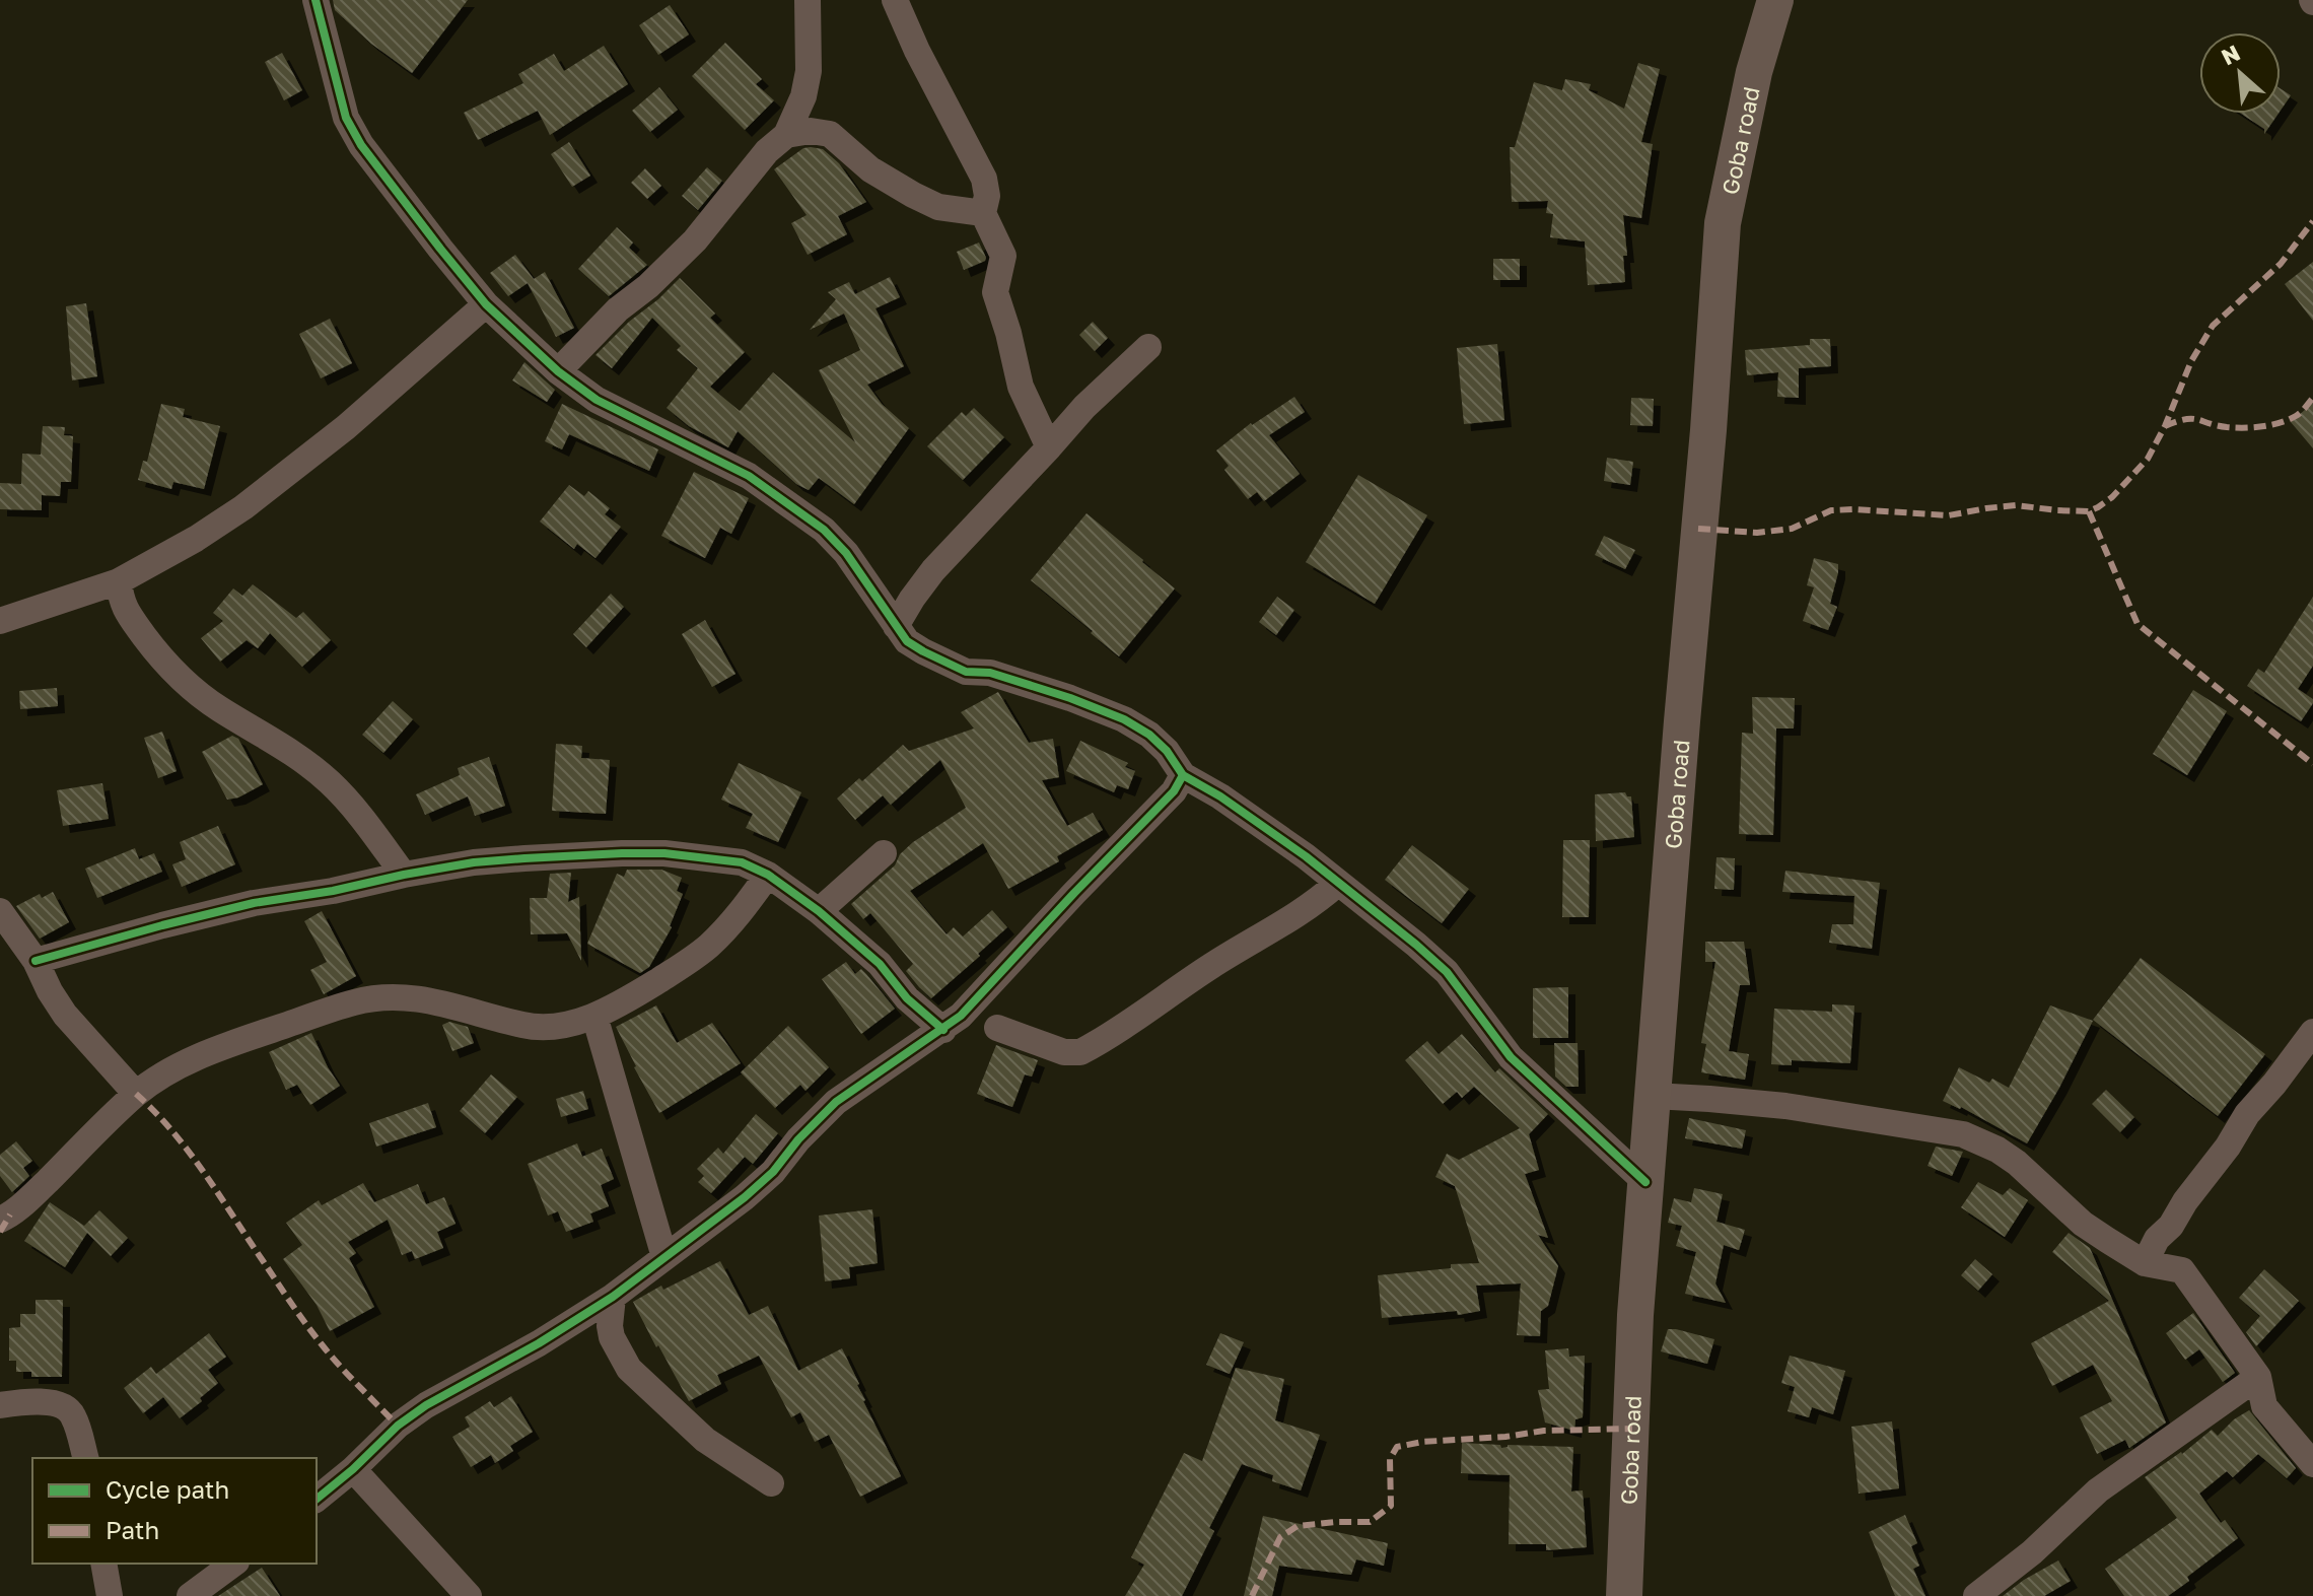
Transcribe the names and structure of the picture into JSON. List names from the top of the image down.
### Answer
{
  "streets": {
    "main road": ["Goba road"]
  },
  "legend": ["Cycle path", "Path"],
  "north": "top left"
}
